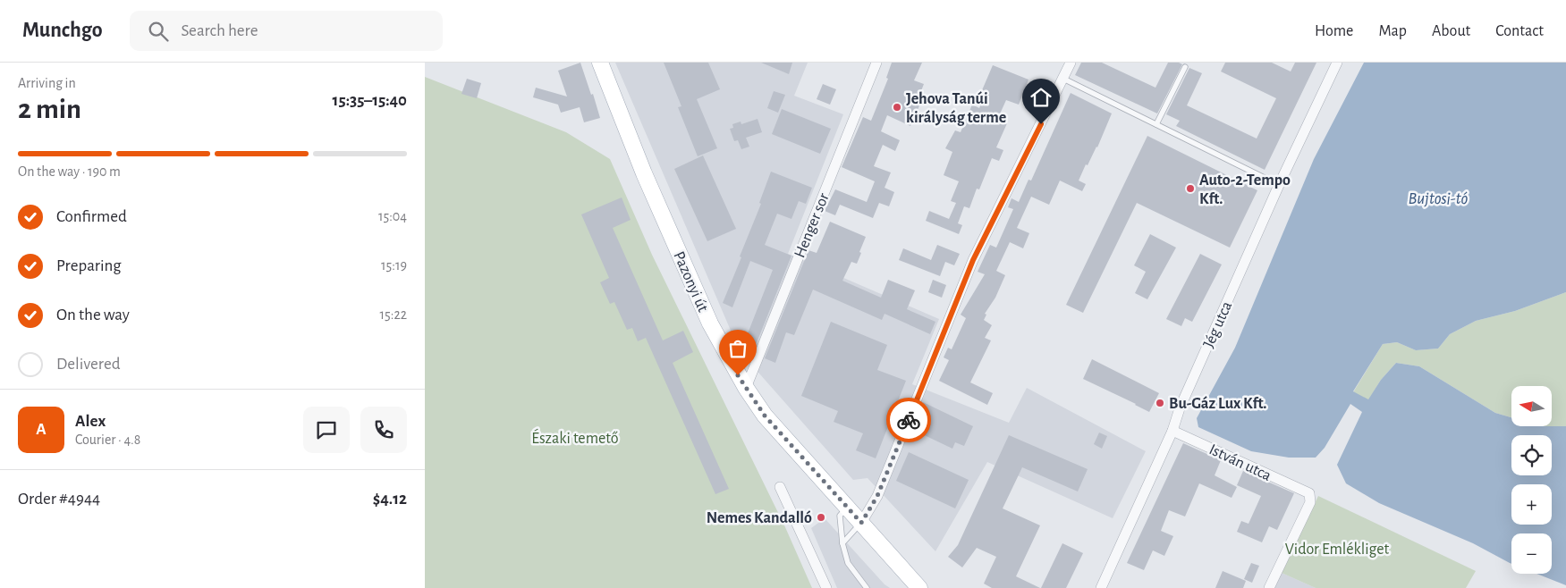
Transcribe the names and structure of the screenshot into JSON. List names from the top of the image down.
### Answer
{
  "streets": {
    "main road": ["Pazonyi út"],
    "street": ["Henger sor", "Jég utca", "István utca"]
  },
  "crossings": [
    ["Henger sor", "Pazonyi út"],
    ["Jég utca", "István utca"]
  ],
  "water": ["Bujtosi-tó"],
  "parks": ["Északi temető", "Vidor Emlékliget"],
  "places": [
    "Jehova Tanúi királyság terme",
    "Auto-2-Tempo Kft.",
    "Bu-Gáz Lux Kft.",
    "Nemes Kandalló"
  ],
  "north": "left",
  "page": {
    "header": "Munchgo",
    "search": "Search here",
    "nav": [
      "Home",
      "Map",
      "About",
      "Contact"
    ],
    "heading": ["2 min", "Arriving in", "15:35–15:40"],
    "panel": [
      "Alex",
      "Courier · 4.8",
      "Order #4944",
      "$4.12"
    ],
    "bar": "On the way · 190 m",
    "list": [
      ["Confirmed", "15:04"],
      ["Preparing", "15:19"],
      ["On the way", "15:22"],
      "Delivered"
    ],
    "map_buttons": ["+", "−"],
    "round": "A"
  }
}
